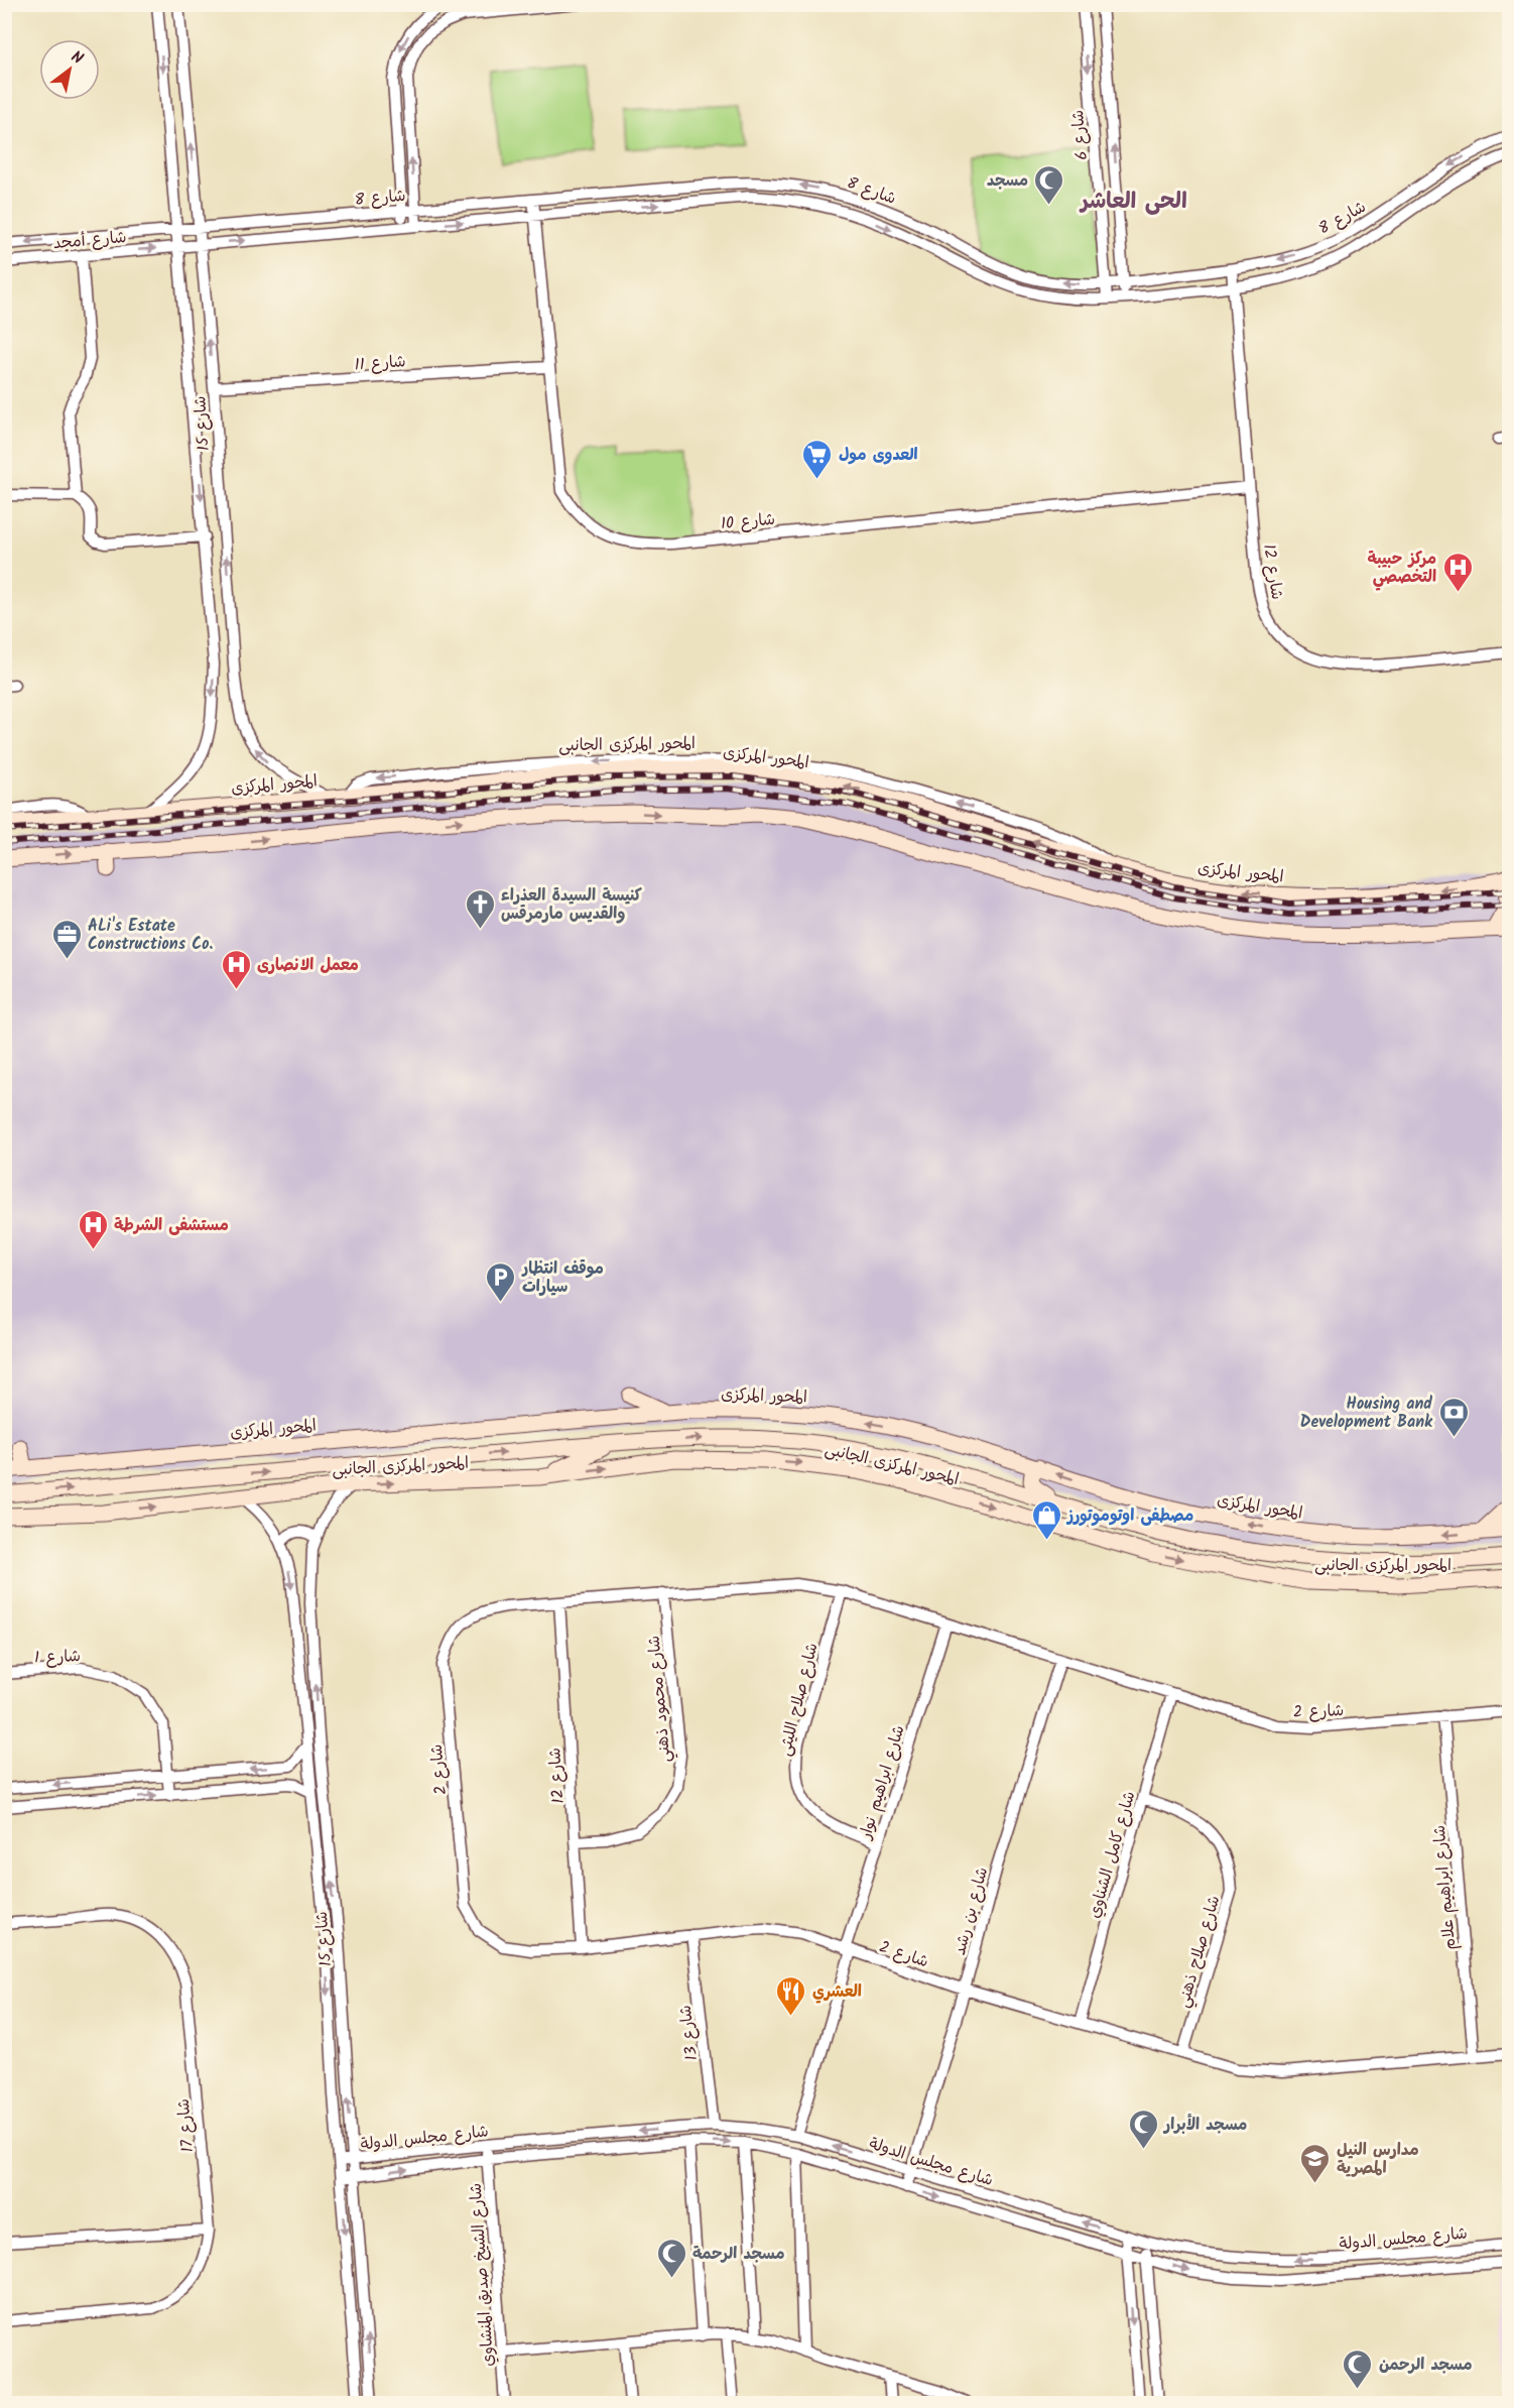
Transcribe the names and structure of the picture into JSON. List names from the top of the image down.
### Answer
{
  "streets": {
    "main road": ["المحور المركزى الجانبى", "المحور المركزى"],
    "street": [
      "شارع 6",
      "شارع 8",
      "شارع أمجد",
      "شارع 11",
      "شارع 15",
      "شارع 10",
      "شارع 12",
      "شارع 1",
      "شارع محمود ذهني",
      "شارع صلاح الليثى",
      "شارع 2",
      "شارع ابراهيم نوار",
      "شارع كامل الشناوي",
      "شارع ابراهيم علام",
      "شارع بن رشد",
      "شارع صلاح ذهني",
      "شارع 13",
      "شارع 17",
      "شارع مجلس الدولة",
      "شارع الشيخ صديق المنشاوي"
    ]
  },
  "crossings": [
    ["شارع 6", "شارع 8"],
    ["شارع 8", "شارع أمجد"],
    ["شارع 8", "شارع 15"],
    ["شارع 8", "شارع 10"],
    ["شارع 8", "شارع 12"],
    ["شارع أمجد", "شارع 15"],
    ["شارع 11", "شارع 15"],
    ["شارع 11", "شارع 10"],
    ["شارع 15", "المحور المركزى الجانبى"],
    ["شارع 15", "المحور المركزى"],
    ["شارع 15", "شارع مجلس الدولة"],
    ["شارع 10", "شارع 12"],
    ["شارع 12", "شارع محمود ذهني"],
    ["شارع 12", "شارع 2"],
    ["شارع محمود ذهني", "شارع 2"],
    ["شارع صلاح الليثى", "شارع 2"],
    ["شارع صلاح الليثى", "شارع ابراهيم نوار"],
    ["شارع 2", "شارع ابراهيم نوار"],
    ["شارع 2", "شارع كامل الشناوي"],
    ["شارع 2", "شارع ابراهيم علام"],
    ["شارع 2", "شارع بن رشد"],
    ["شارع 2", "شارع صلاح ذهني"],
    ["شارع 2", "شارع 13"],
    ["شارع ابراهيم نوار", "شارع مجلس الدولة"],
    ["شارع كامل الشناوي", "شارع صلاح ذهني"],
    ["شارع بن رشد", "شارع مجلس الدولة"],
    ["شارع 13", "شارع مجلس الدولة"],
    ["شارع مجلس الدولة", "شارع الشيخ صديق المنشاوي"]
  ],
  "districts": ["الحى العاشر"],
  "places": {
    "mosque": [
      "مسجد",
      "مسجد الأبرار",
      "مسجد الرحمة",
      "مسجد الرحمن"
    ],
    "supermarket": ["العدوى مول"],
    "hospital": ["مركز حبيبة التخصصي", "معمل الانصارى", "مستشفى الشرطة"],
    "church": ["كنيسة السيدة العذراء والقديس مارمرقس"],
    "office": ["ALi's Estate Constructions Co."],
    "parking": ["موقف انتظار سيارات"],
    "bank": ["Housing and Development Bank"],
    "shop": ["مصطفى اوتوموتورز"],
    "restaurant": ["العشري"],
    "school or university": ["مدارس النيل المصرية"]
  },
  "north": "top right"
}
